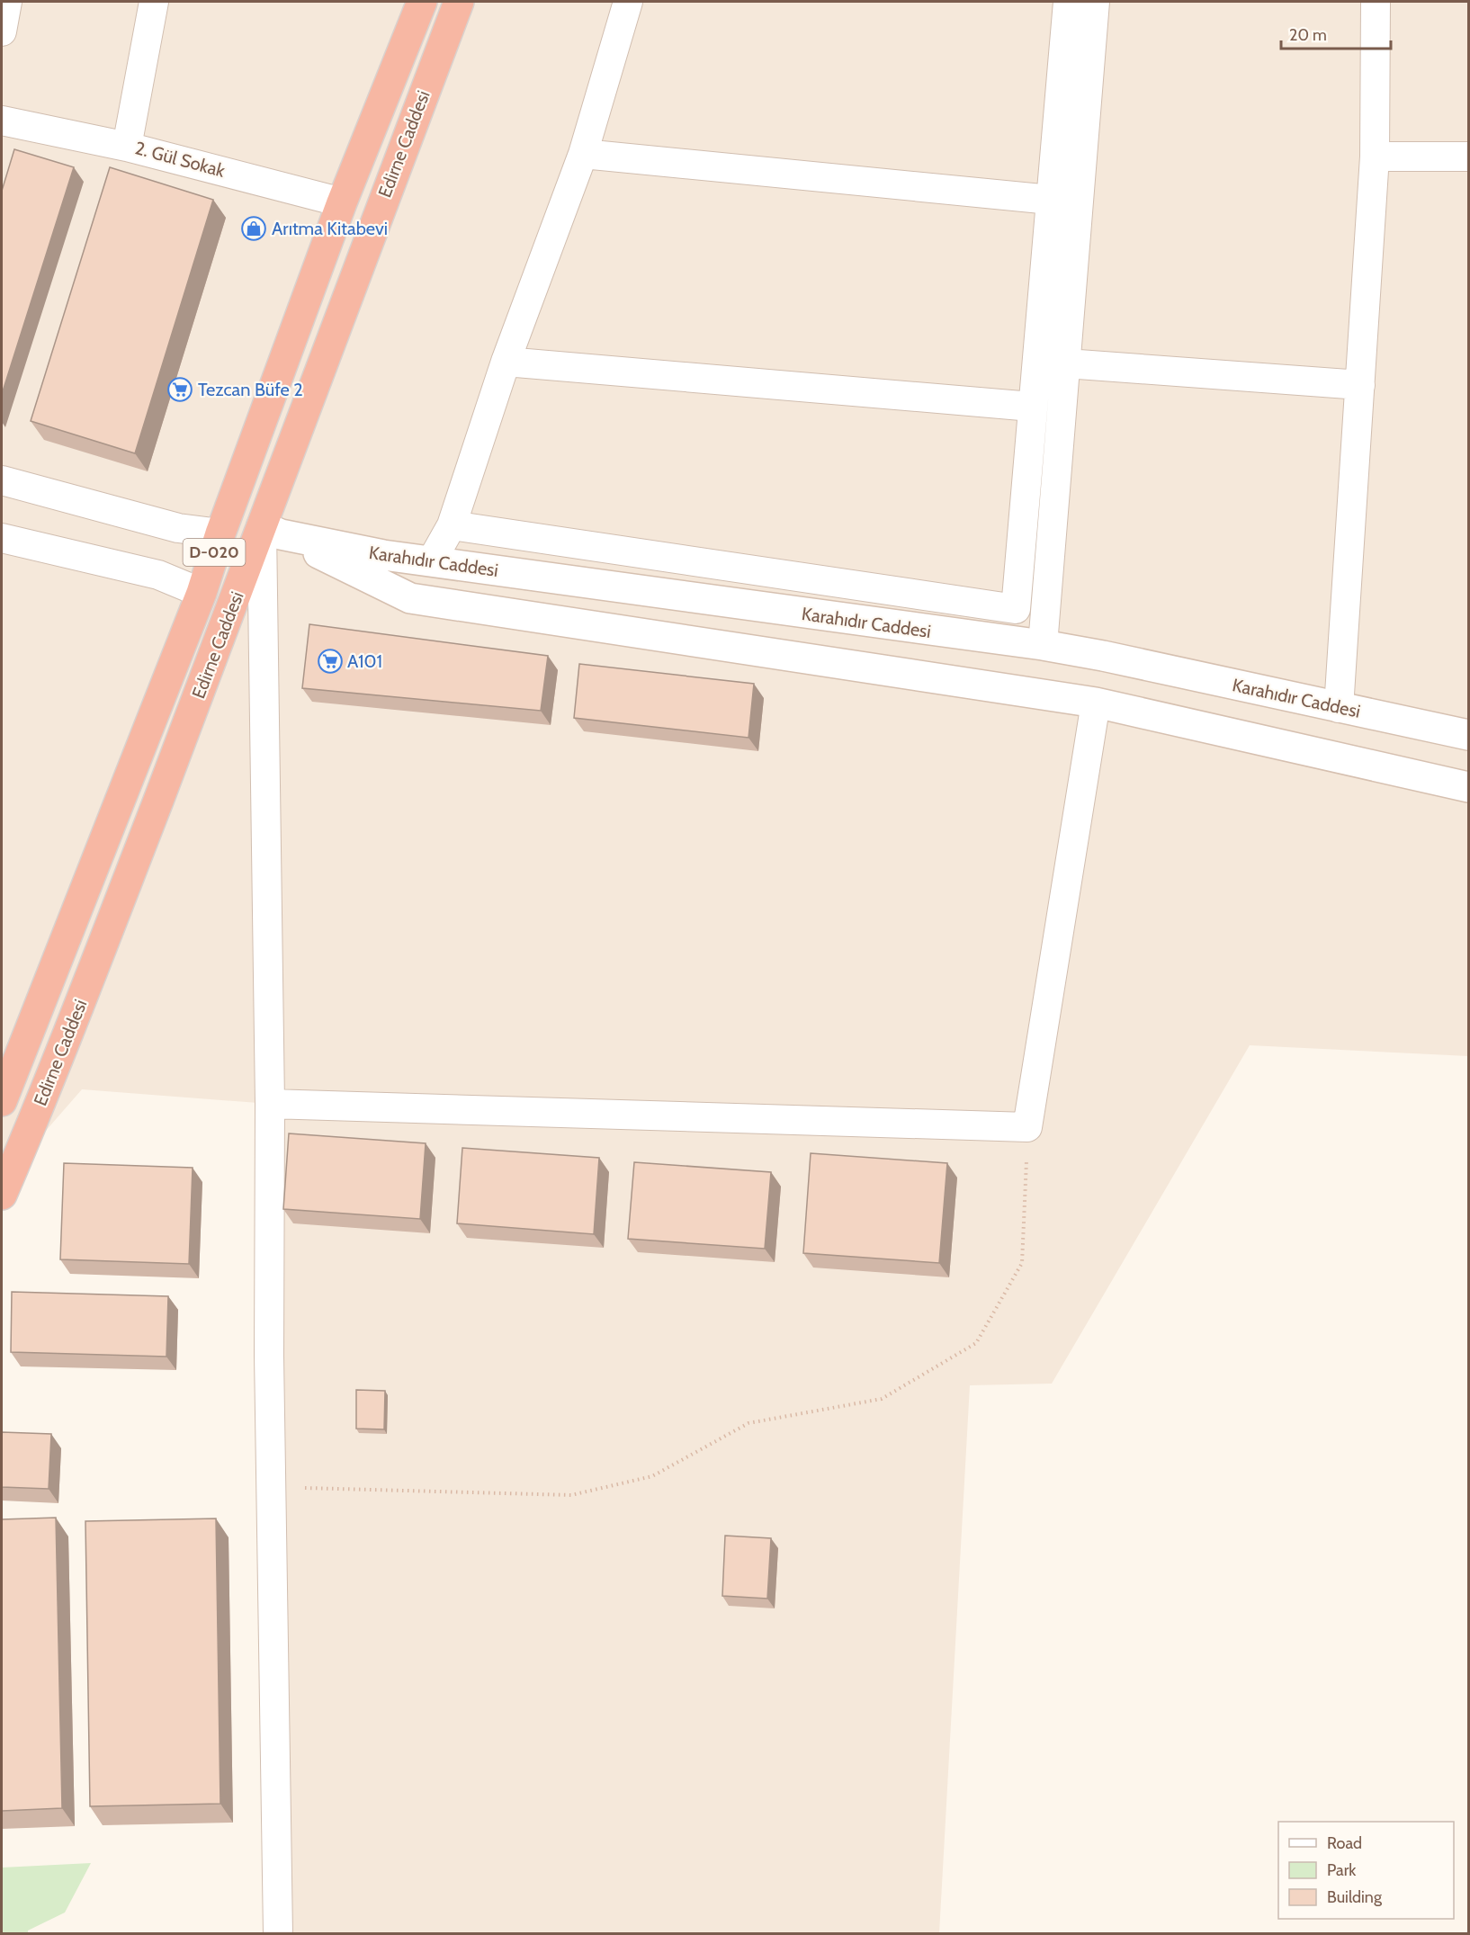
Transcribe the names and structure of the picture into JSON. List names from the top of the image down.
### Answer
{
  "streets": {
    "highway": ["Edirne Caddesi", "D-020"],
    "street": ["2. Gül Sokak", "Karahıdır Caddesi"]
  },
  "crossings": [
    ["Edirne Caddesi", "2. Gül Sokak"],
    ["Edirne Caddesi", "Karahıdır Caddesi"]
  ],
  "places": {
    "shop": ["Arıtma Kitabevi"],
    "supermarket": ["Tezcan Büfe 2", "A101"]
  },
  "legend": ["Road", "Park", "Building"],
  "scale_bar": "20 m"
}
